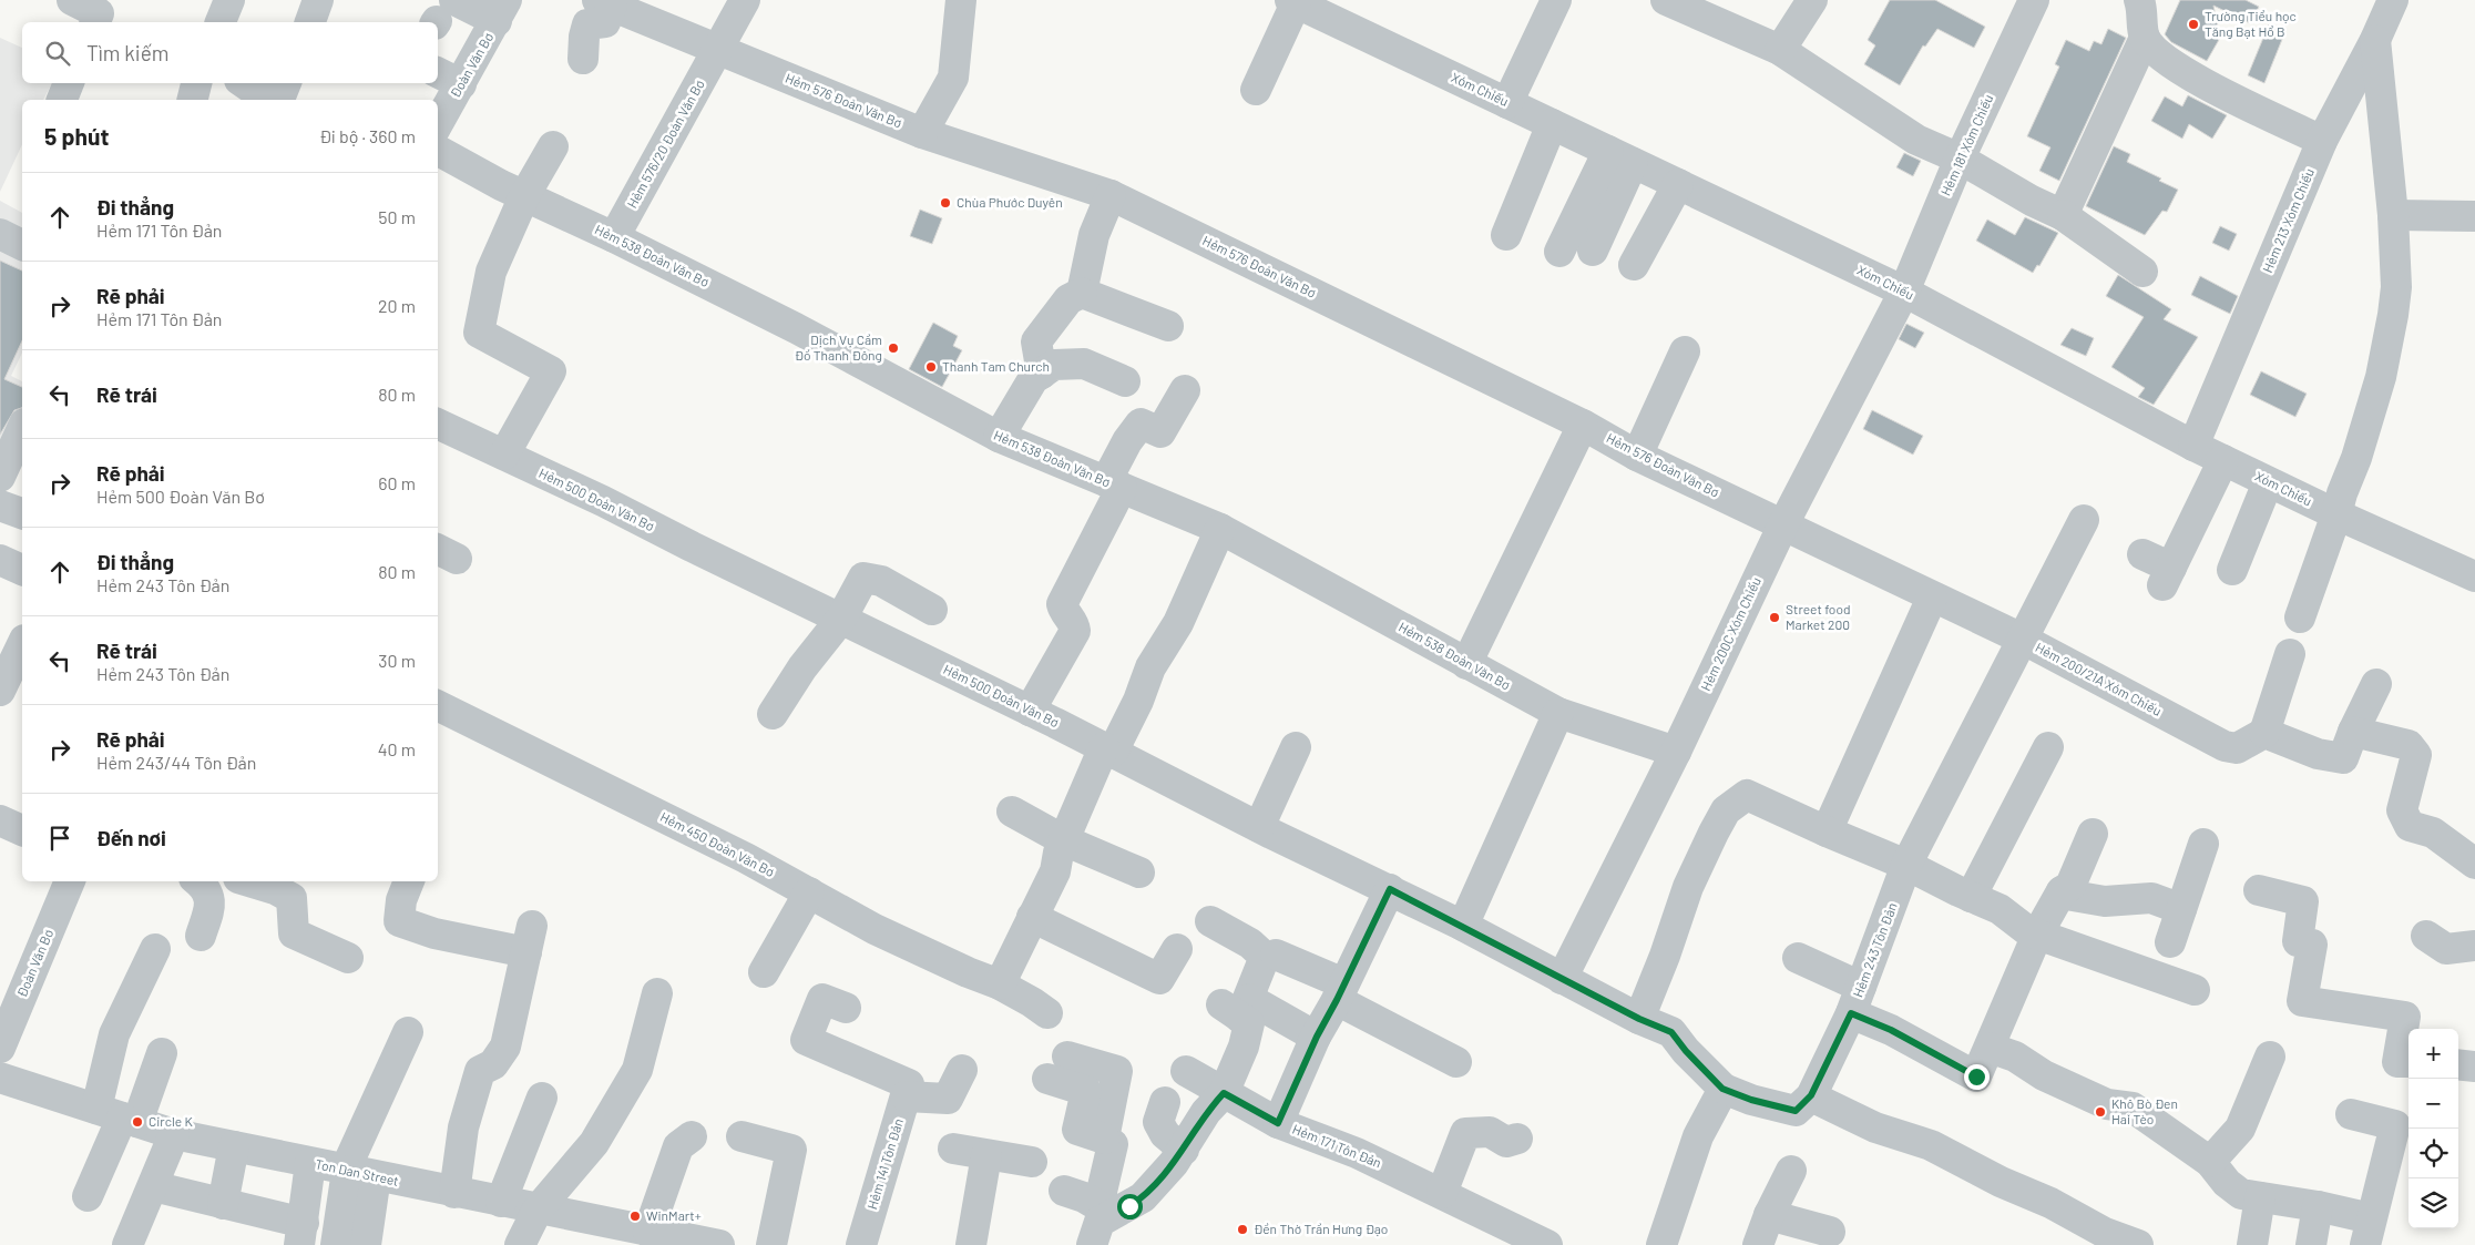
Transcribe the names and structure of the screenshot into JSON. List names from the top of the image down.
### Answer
{
  "streets": {
    "street": [
      "Đoàn Văn Bơ",
      "Xóm Chiếu",
      "Hẻm 576 Đoàn Văn Bơ",
      "Hẻm 576/20 Đoàn Văn Bơ",
      "Hẻm 181 Xóm Chiếu",
      "Hẻm 213 Xóm Chiếu",
      "Hẻm 538 Đoàn Văn Bơ",
      "Hẻm 500 Đoàn Văn Bơ",
      "Hẻm 200C Xóm Chiếu",
      "Hẻm 200/21A Xóm Chiếu",
      "Hẻm 450 Đoàn Văn Bơ",
      "Hẻm 243 Tôn Đản",
      "Hẻm 171 Tôn Đản",
      "Hẻm 141 Tôn Đản",
      "Ton Dan Street"
    ]
  },
  "crossings": [
    ["Xóm Chiếu", "Hẻm 181 Xóm Chiếu"],
    ["Xóm Chiếu", "Hẻm 213 Xóm Chiếu"],
    ["Xóm Chiếu", "Hẻm 200C Xóm Chiếu"],
    ["Hẻm 576 Đoàn Văn Bơ", "Hẻm 576/20 Đoàn Văn Bơ"],
    ["Hẻm 576 Đoàn Văn Bơ", "Hẻm 200C Xóm Chiếu"],
    ["Hẻm 576 Đoàn Văn Bơ", "Hẻm 200/21A Xóm Chiếu"],
    ["Hẻm 576/20 Đoàn Văn Bơ", "Hẻm 538 Đoàn Văn Bơ"],
    ["Hẻm 181 Xóm Chiếu", "Hẻm 200C Xóm Chiếu"],
    ["Hẻm 538 Đoàn Văn Bơ", "Hẻm 200C Xóm Chiếu"],
    ["Hẻm 500 Đoàn Văn Bơ", "Hẻm 200C Xóm Chiếu"],
    ["Hẻm 200C Xóm Chiếu", "Hẻm 200/21A Xóm Chiếu"],
    ["Hẻm 200/21A Xóm Chiếu", "Hẻm 243 Tôn Đản"]
  ],
  "places": [
    "Trường Tiểu học Tăng Bạt Hổ B",
    "Chùa Phước Duyên",
    "Dịch Vụ Cầm Đồ Thanh Đông",
    "Thanh Tam Church",
    "Street food Market 200",
    "Khô Bò Đen Hai Tèo",
    "Circle K",
    "WinMart+",
    "Đền Thờ Trần Hưng Đạo"
  ],
  "page": {
    "search": "Tìm kiếm",
    "heading": ["5 phút", "Đi bộ · 360 m"],
    "list": [
      ["Đi thẳng", "Hẻm 171 Tôn Đản", "50 m"],
      ["Rẽ phải", "Hẻm 171 Tôn Đản", "20 m"],
      ["Rẽ trái", "80 m"],
      ["Rẽ phải", "Hẻm 500 Đoàn Văn Bơ", "60 m"],
      ["Đi thẳng", "Hẻm 243 Tôn Đản", "80 m"],
      ["Rẽ trái", "Hẻm 243 Tôn Đản", "30 m"],
      ["Rẽ phải", "Hẻm 243/44 Tôn Đản", "40 m"],
      "Đến nơi"
    ],
    "map_buttons": ["+", "−"]
  }
}
